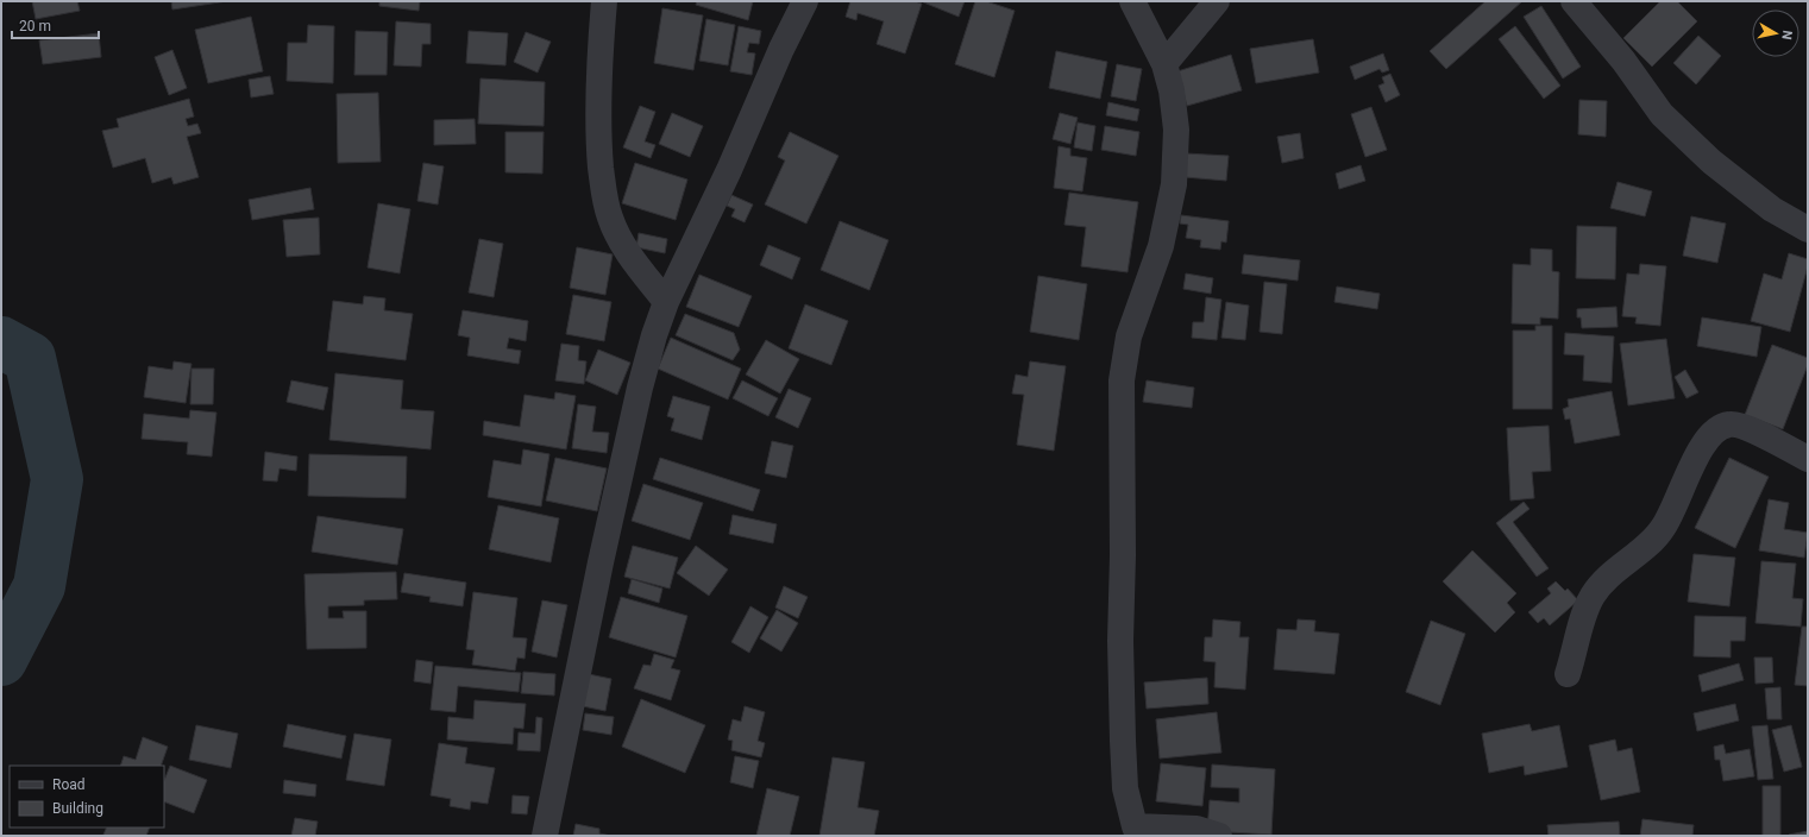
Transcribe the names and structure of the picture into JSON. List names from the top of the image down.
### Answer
{
  "legend": ["Road", "Building"],
  "scale_bar": "20 m",
  "north": "right"
}
